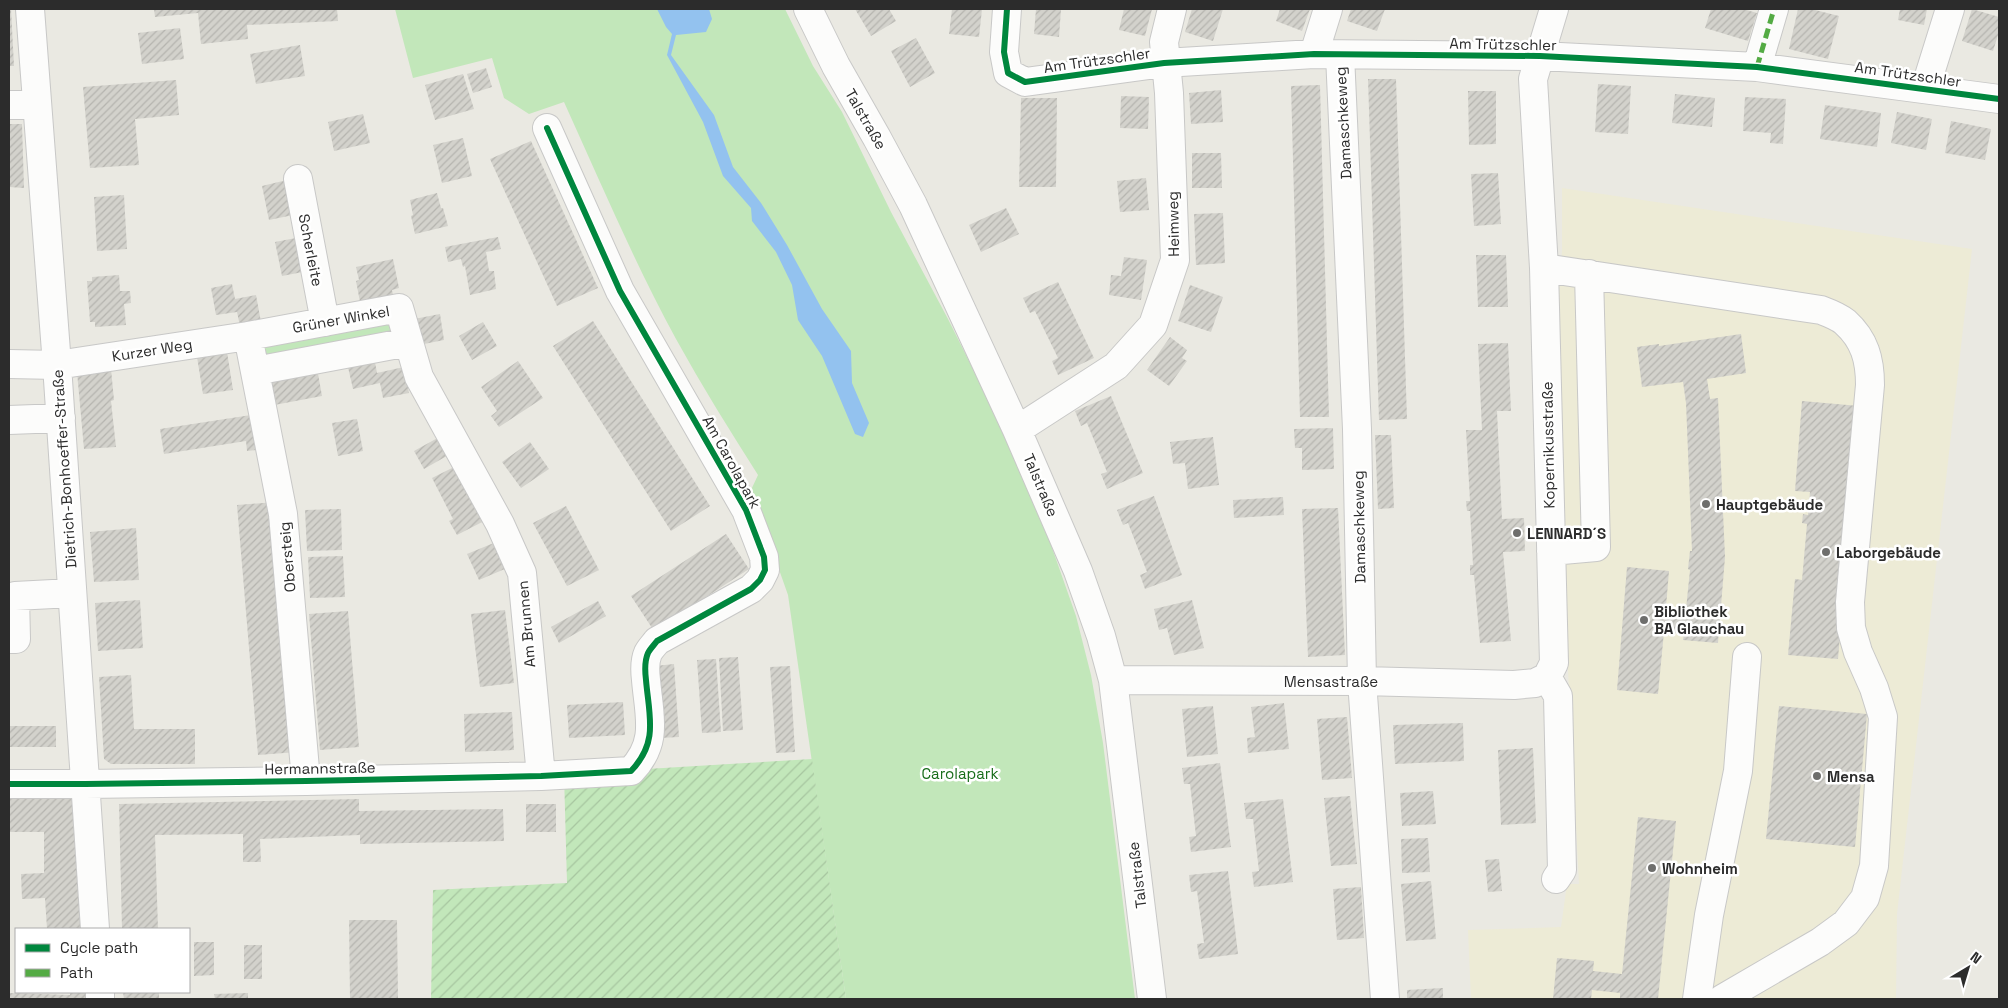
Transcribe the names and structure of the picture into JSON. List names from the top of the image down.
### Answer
{
  "streets": {
    "street": [
      "Am Trützschler",
      "Talstraße",
      "Damaschkeweg",
      "Heimweg",
      "Scherleite",
      "Grüner Winkel",
      "Kurzer Weg",
      "Kopernikusstraße",
      "Am Carolapark",
      "Dietrich-Bonhoeffer-Straße",
      "Obersteig",
      "Am Brunnen",
      "Mensastraße",
      "Hermannstraße"
    ]
  },
  "crossings": [
    ["Am Trützschler", "Damaschkeweg"],
    ["Am Trützschler", "Heimweg"],
    ["Am Trützschler", "Kopernikusstraße"],
    ["Talstraße", "Heimweg"],
    ["Talstraße", "Mensastraße"],
    ["Damaschkeweg", "Mensastraße"],
    ["Scherleite", "Grüner Winkel"],
    ["Grüner Winkel", "Kurzer Weg"],
    ["Grüner Winkel", "Obersteig"],
    ["Grüner Winkel", "Am Brunnen"],
    ["Kurzer Weg", "Dietrich-Bonhoeffer-Straße"],
    ["Kurzer Weg", "Obersteig"],
    ["Kopernikusstraße", "Mensastraße"],
    ["Am Carolapark", "Hermannstraße"],
    ["Dietrich-Bonhoeffer-Straße", "Hermannstraße"],
    ["Obersteig", "Hermannstraße"],
    ["Am Brunnen", "Hermannstraße"]
  ],
  "parks": ["Carolapark"],
  "places": [
    "Hauptgebäude",
    "LENNARD´S",
    "Laborgebäude",
    "Bibliothek BA Glauchau",
    "Mensa",
    "Wohnheim"
  ],
  "legend": ["Cycle path", "Path"],
  "north": "top right"
}
